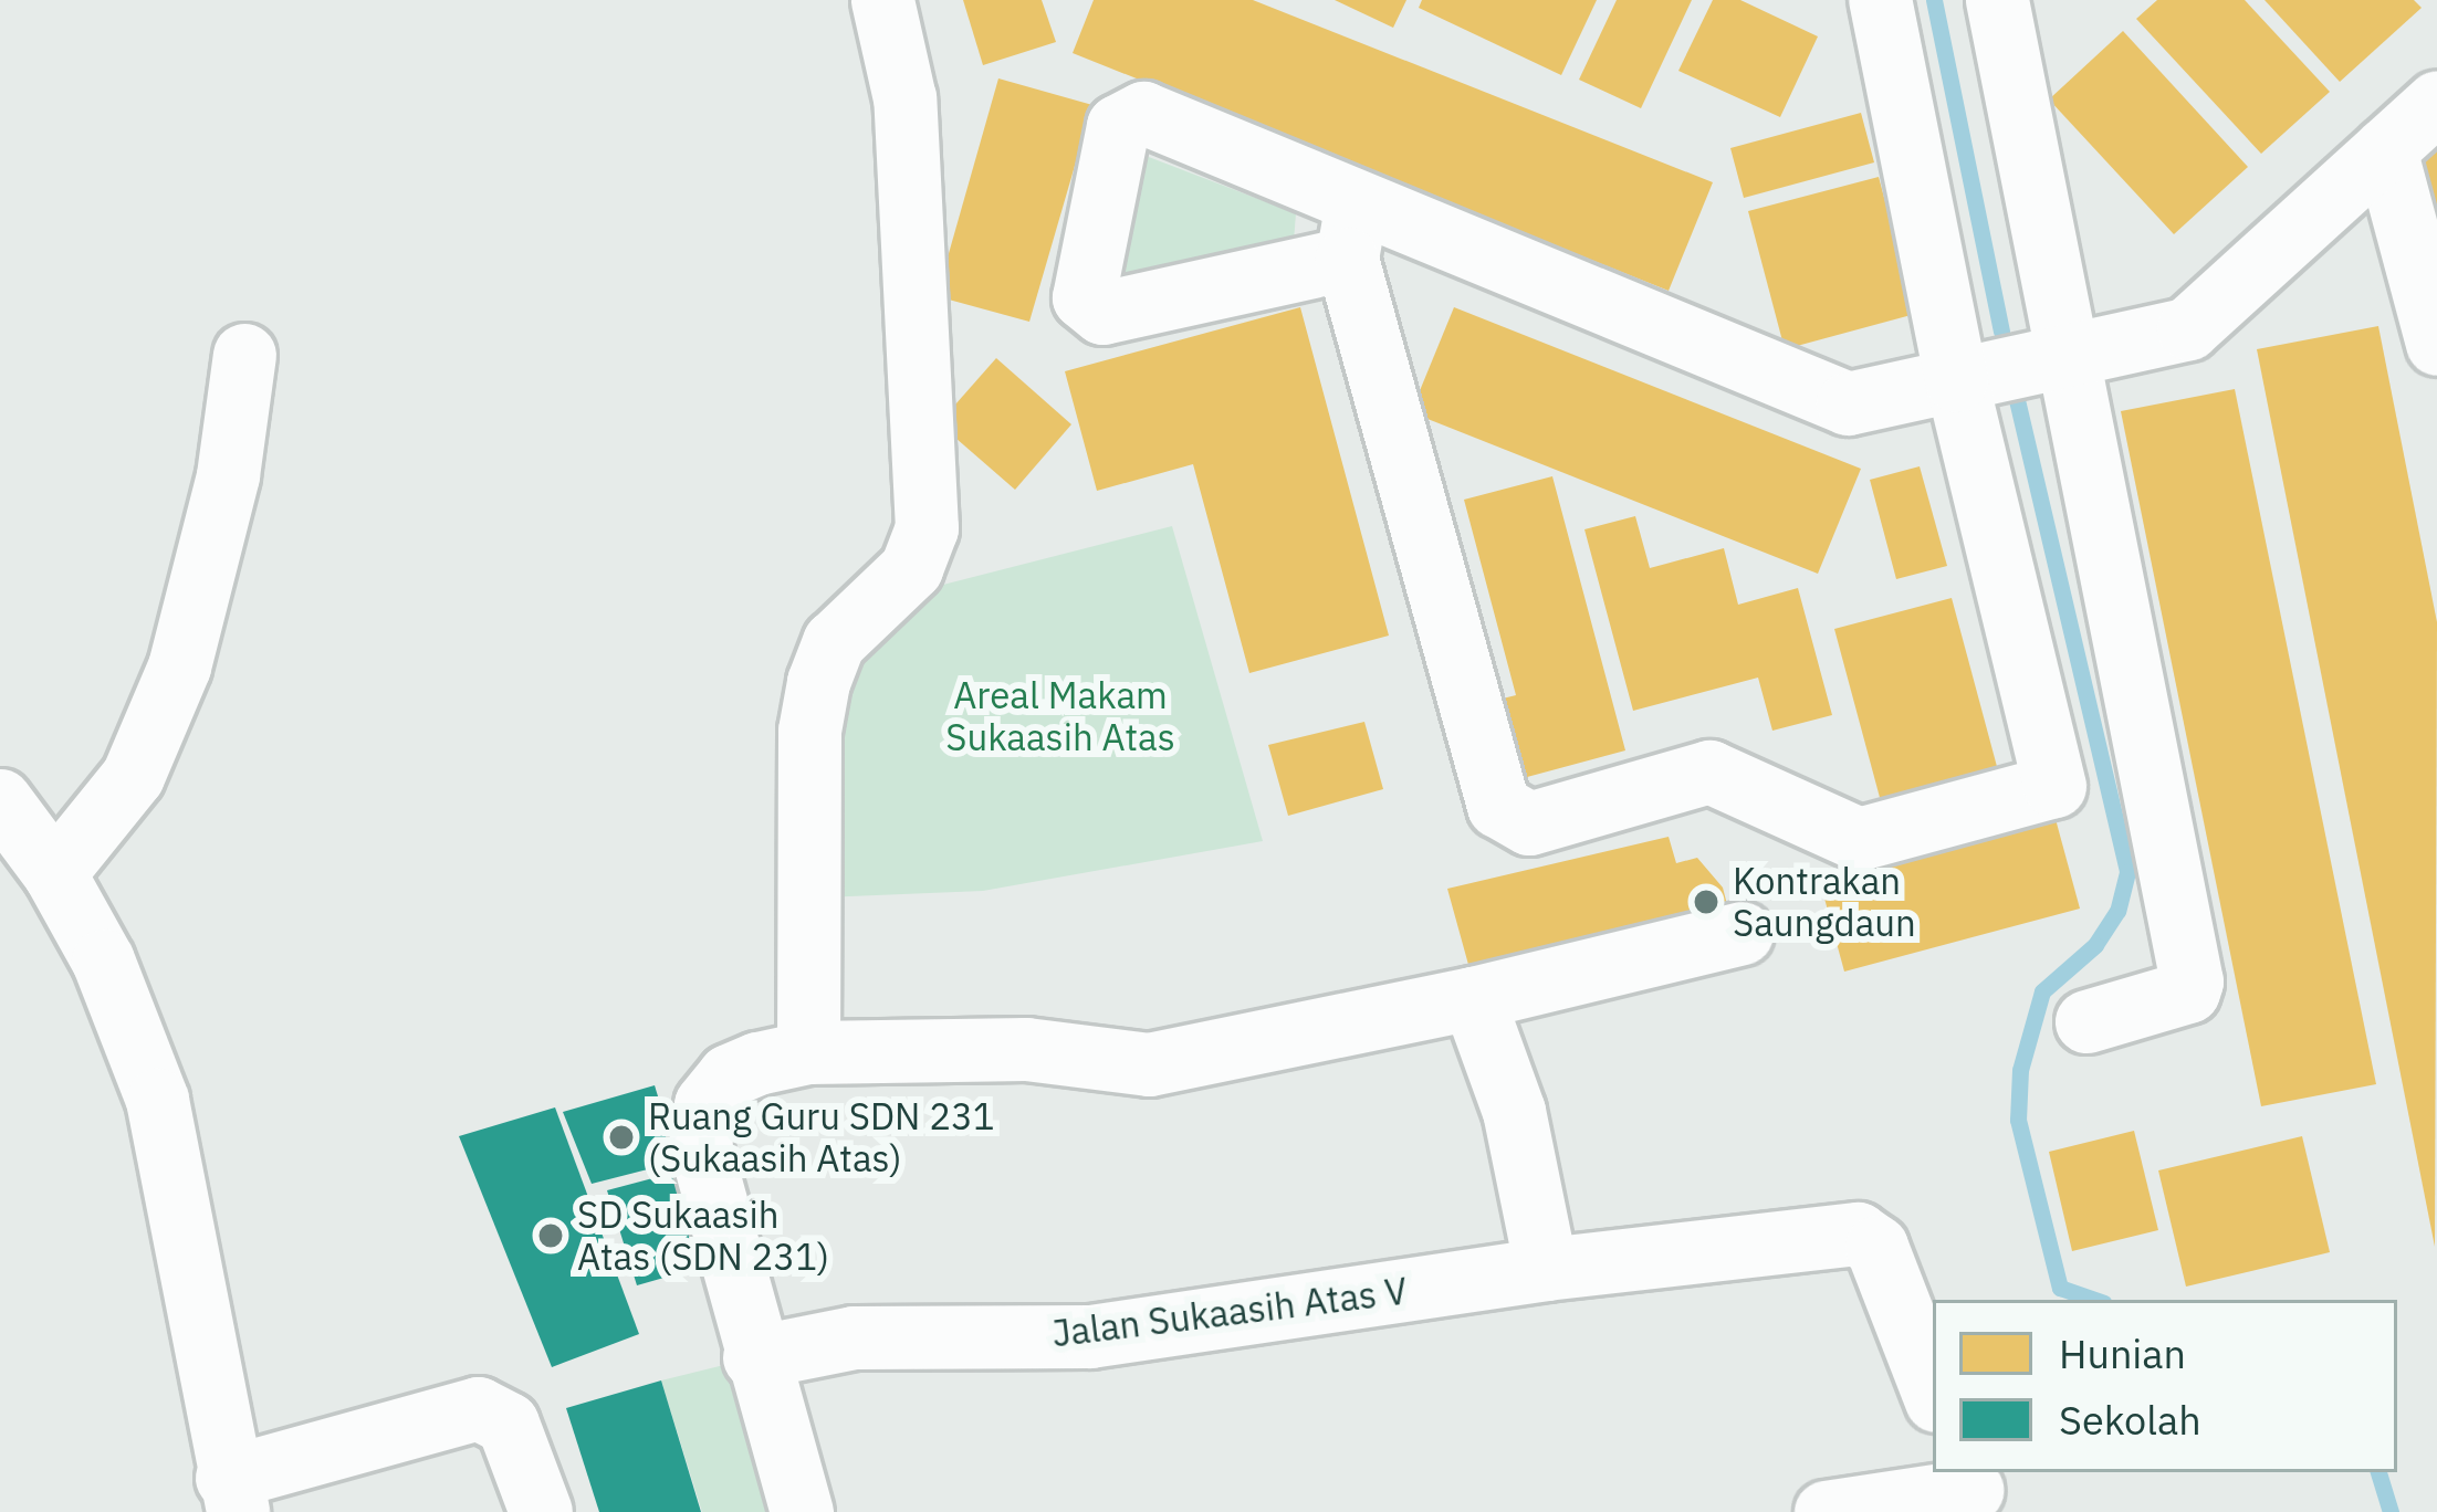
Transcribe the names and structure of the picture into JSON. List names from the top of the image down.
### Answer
{
  "streets": {
    "street": ["Jalan Sukaasih Atas V"]
  },
  "parks": ["Areal Makam Sukaasih Atas"],
  "places": ["Kontrakan Saungdaun", "Ruang Guru SDN 231 (Sukaasih Atas)", "SD Sukaasih Atas (SDN 231)"],
  "legend": ["Hunian", "Sekolah"]
}
